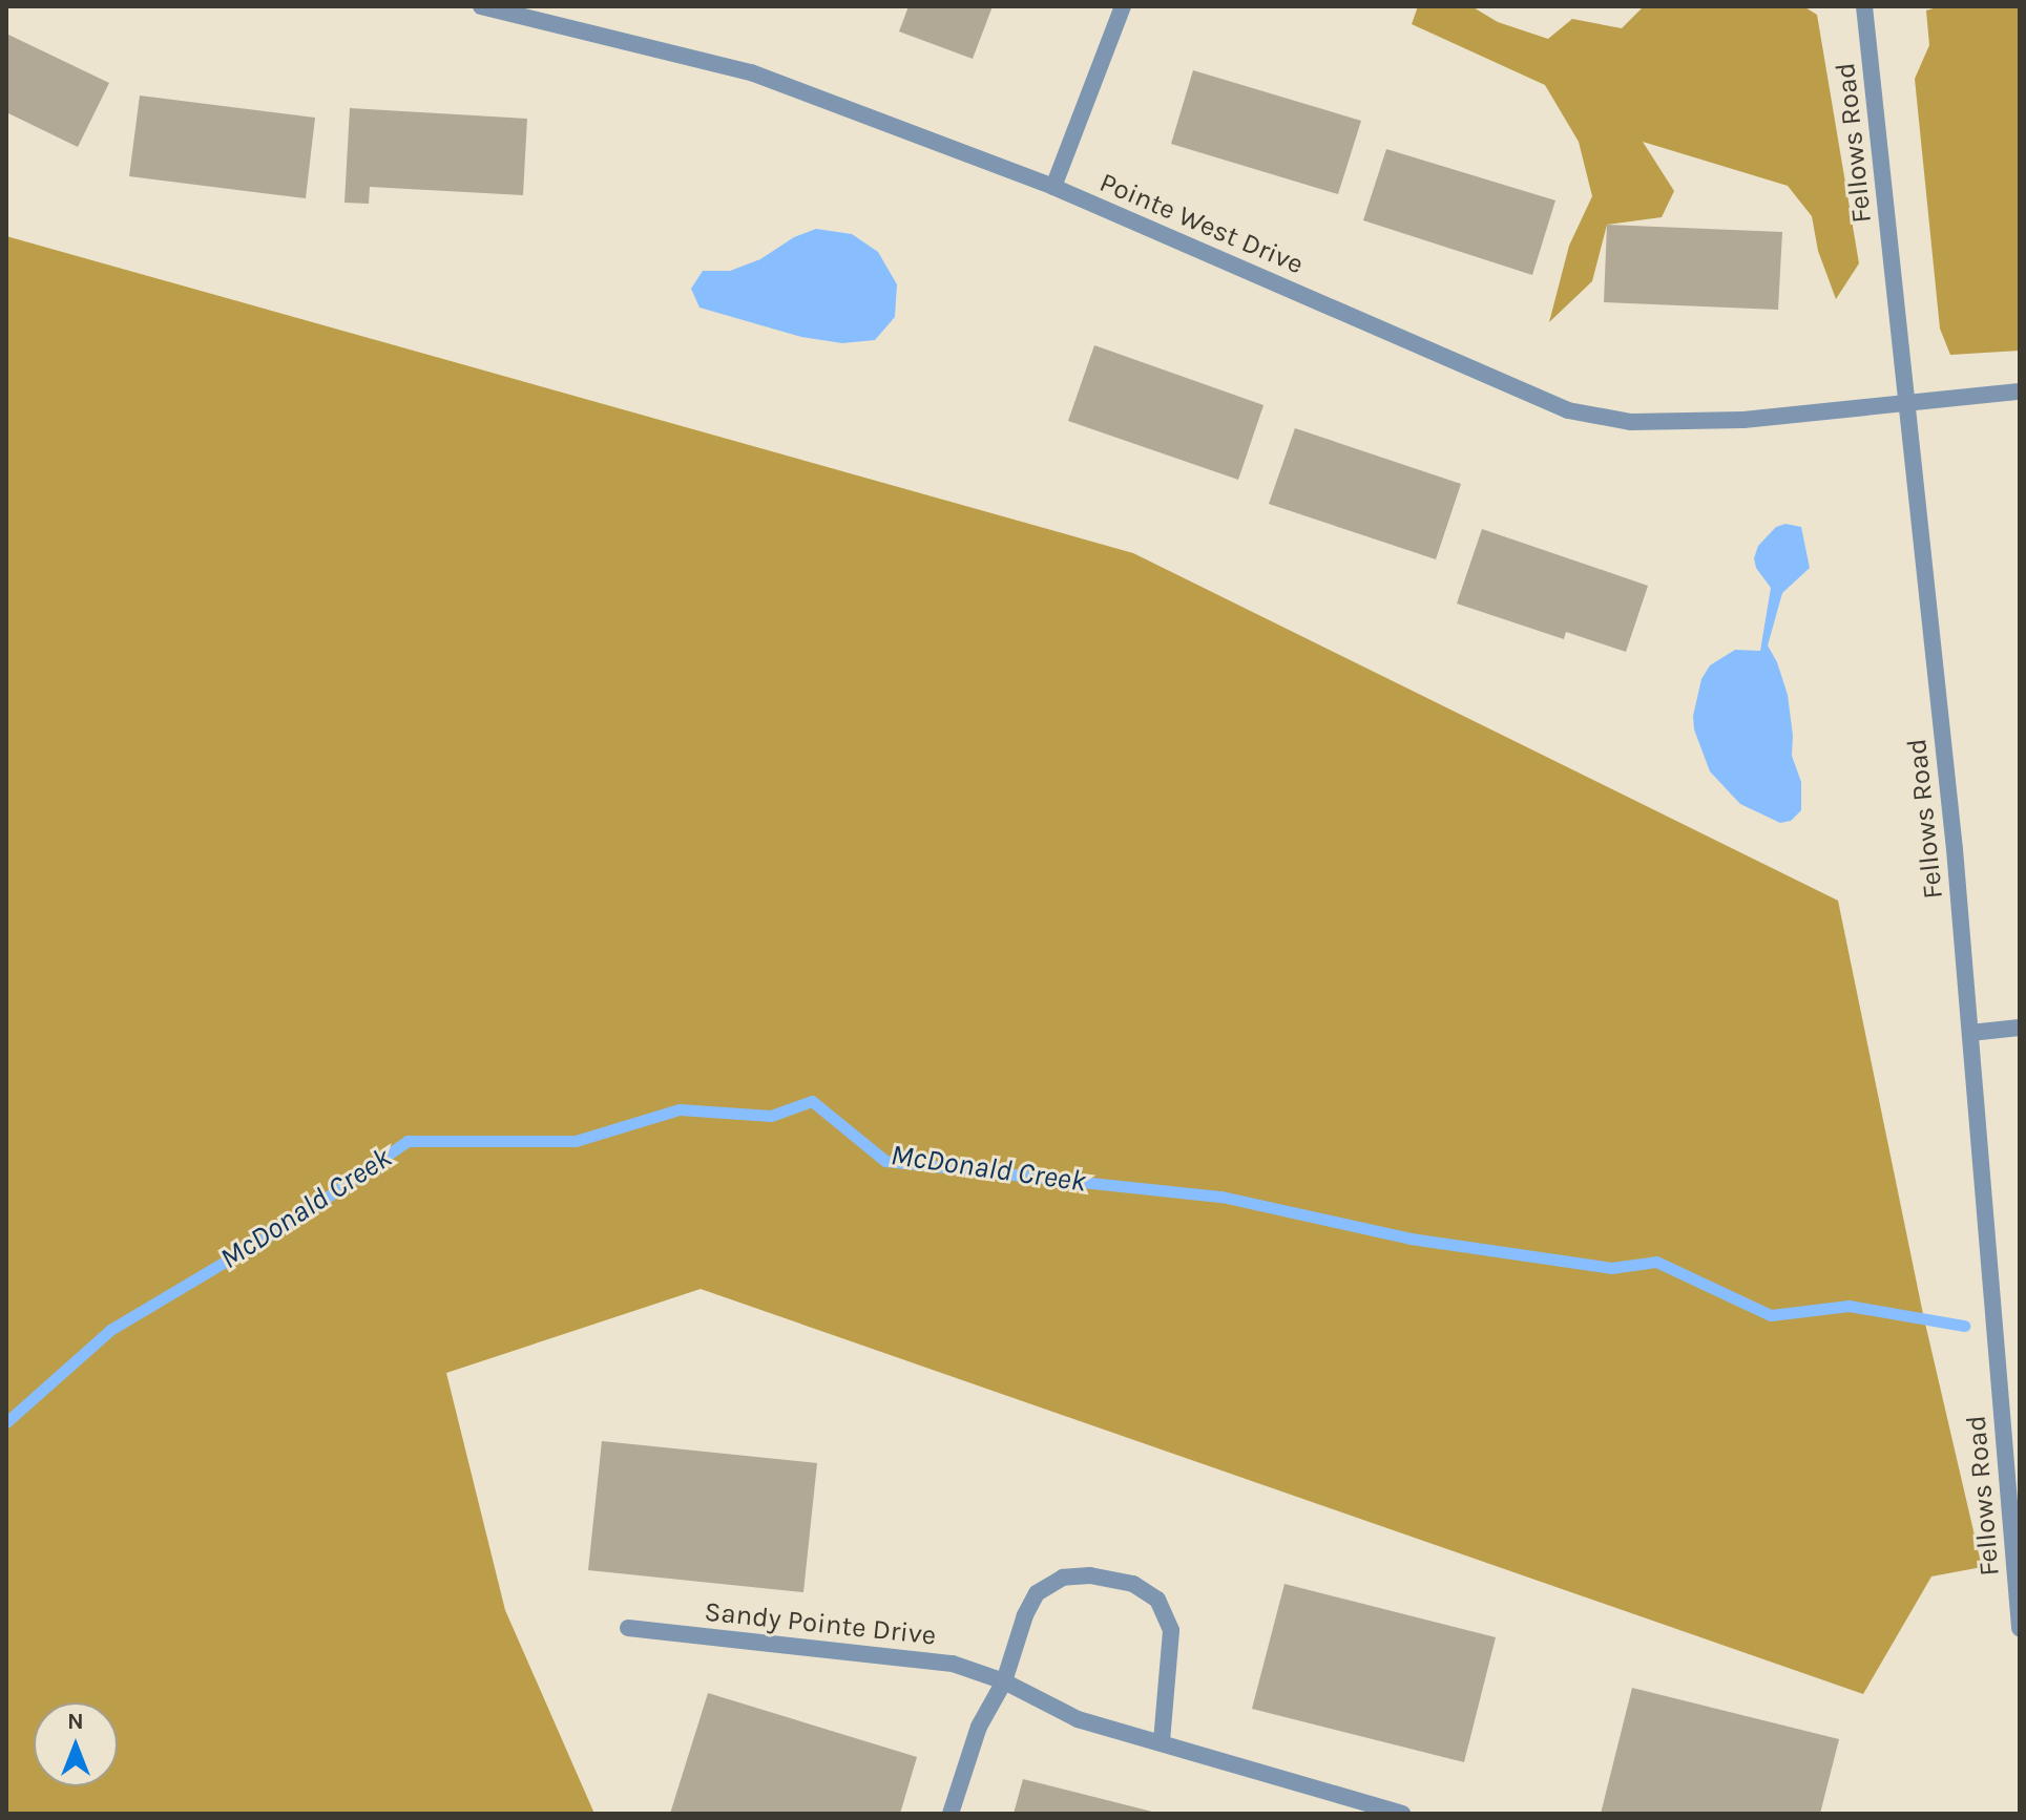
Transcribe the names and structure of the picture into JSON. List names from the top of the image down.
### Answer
{
  "streets": {
    "street": ["Fellows Road", "Pointe West Drive", "Sandy Pointe Drive"]
  },
  "crossings": [
    ["Fellows Road", "Pointe West Drive"]
  ],
  "water": ["McDonald Creek"],
  "north": "top"
}
